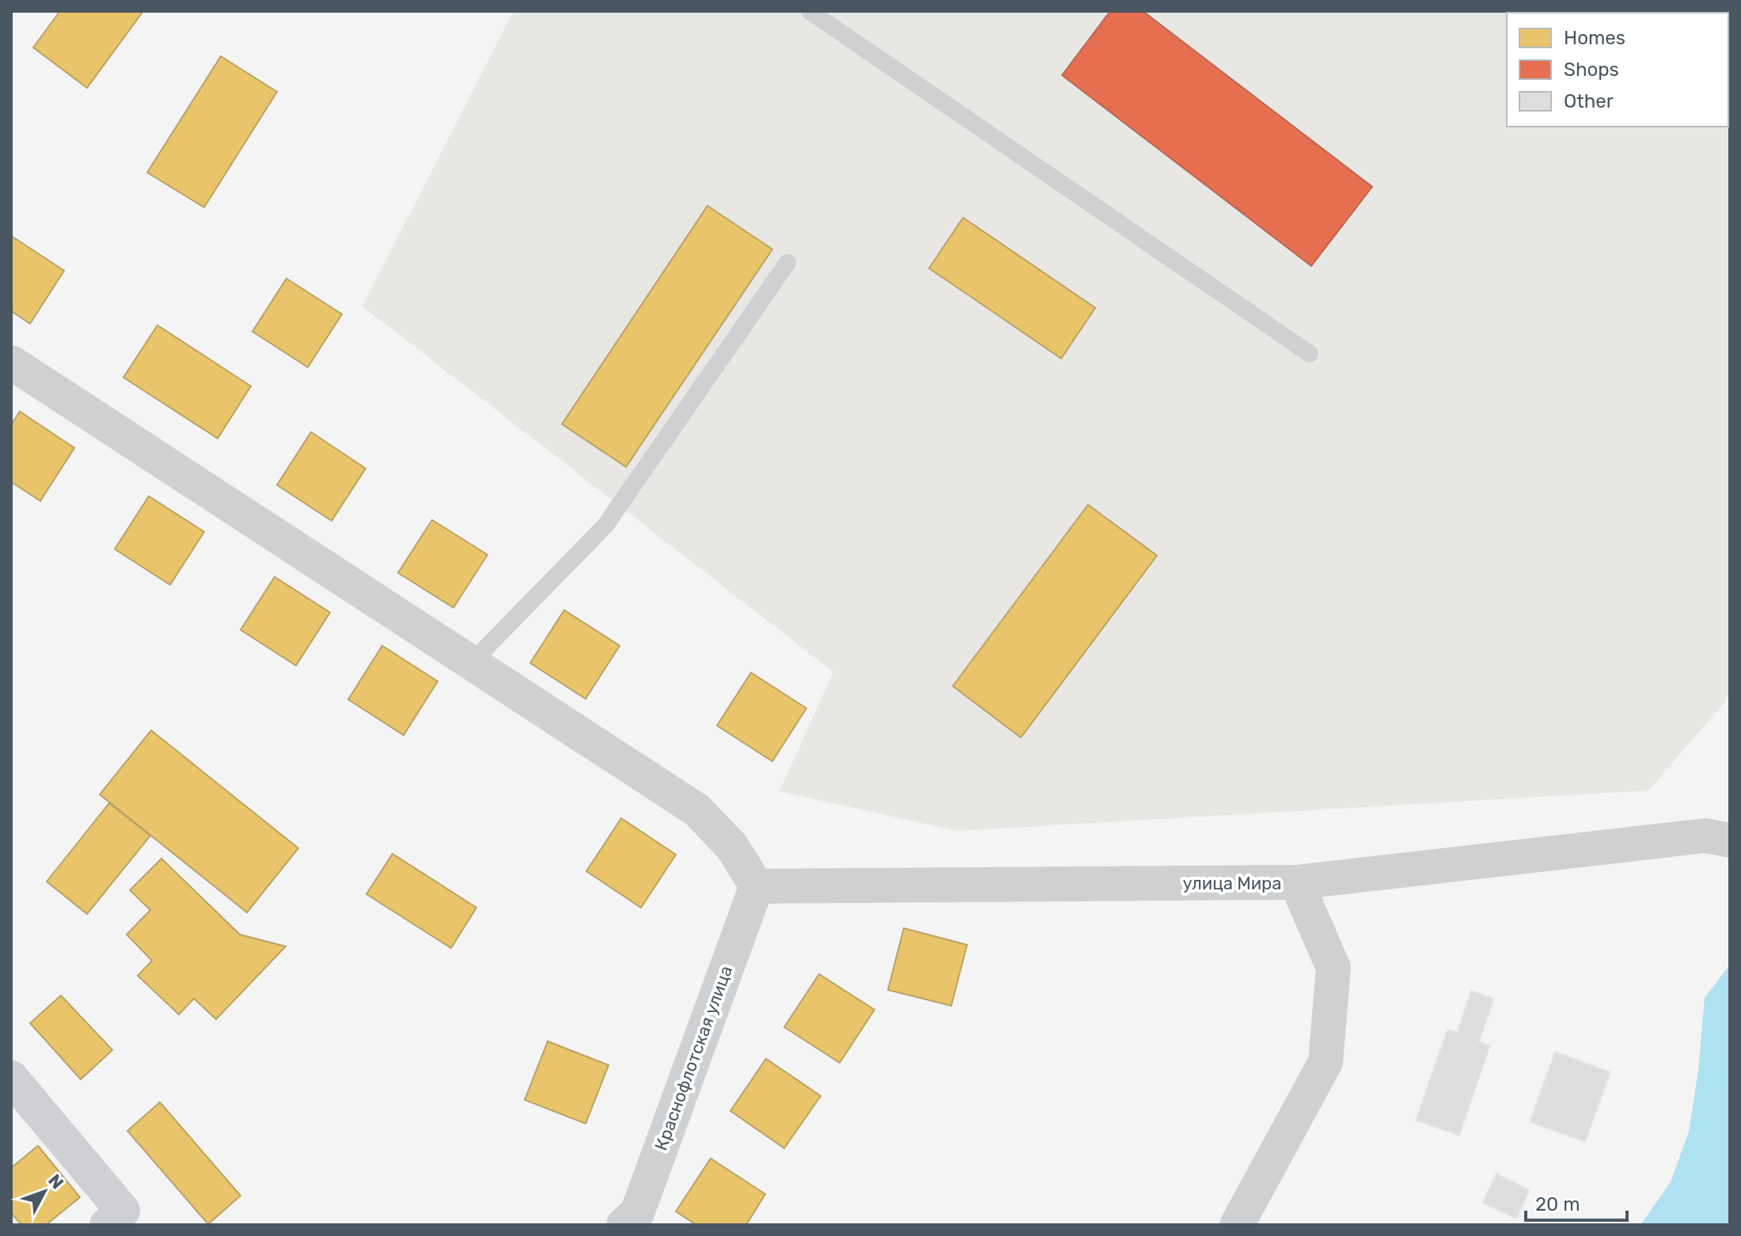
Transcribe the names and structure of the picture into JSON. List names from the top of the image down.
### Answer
{
  "streets": {
    "street": ["улица Мира", "Краснофлотская улица"]
  },
  "crossings": [
    ["улица Мира", "Краснофлотская улица"]
  ],
  "legend": ["Homes", "Shops", "Other"],
  "scale_bar": "20 m",
  "north": "top right"
}
